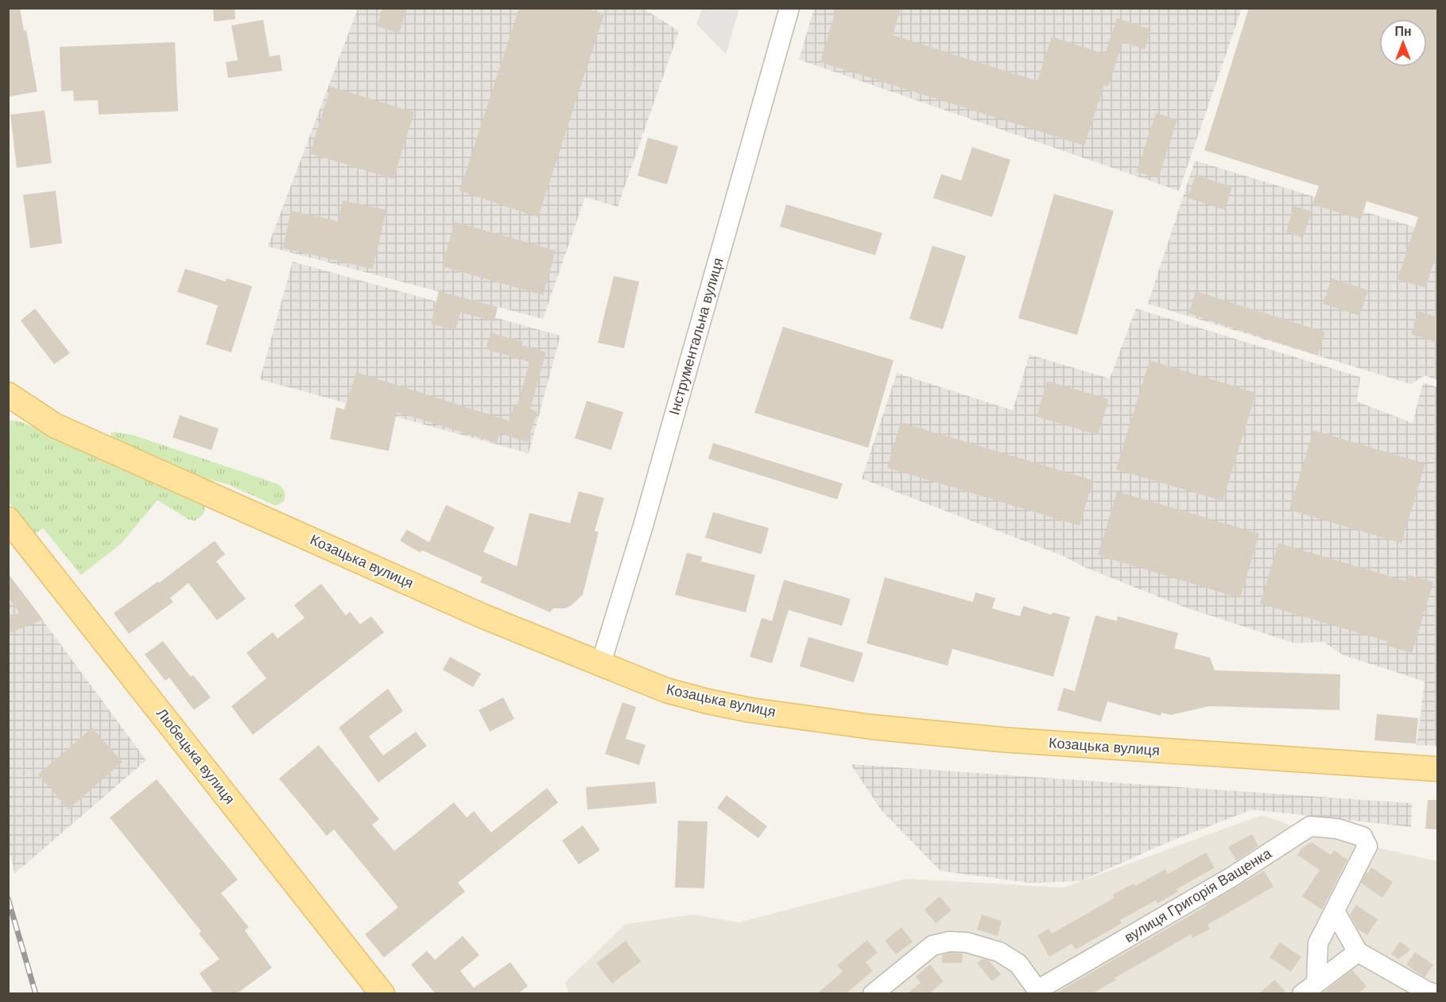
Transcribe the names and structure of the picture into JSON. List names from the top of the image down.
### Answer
{
  "streets": {
    "main road": ["Козацька вулиця", "Любецька вулиця"],
    "street": ["Інструментальна вулиця", "вулиця Григорія Ващенка"]
  },
  "crossings": [
    ["Інструментальна вулиця", "Козацька вулиця"]
  ],
  "north": "top"
}
